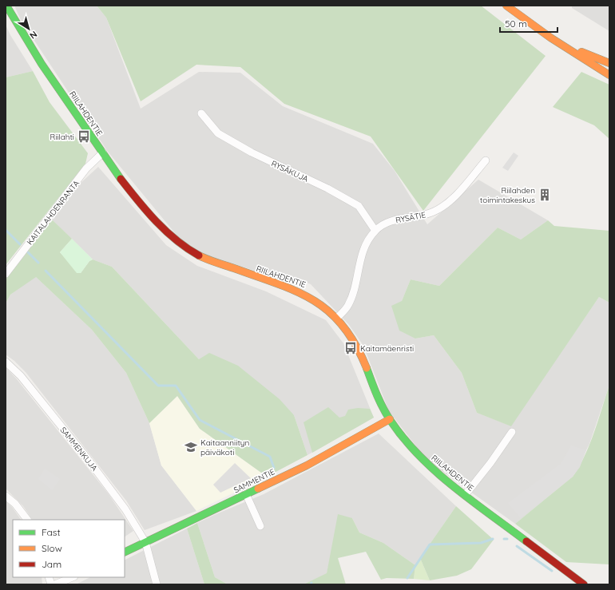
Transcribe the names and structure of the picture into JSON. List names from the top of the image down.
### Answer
{
  "streets": {
    "street": [
      "RIILAHDENTIE",
      "RYSÄKUJA",
      "KAITALAHDENRANTA",
      "RYSÄTIE",
      "SAMMENKUJA",
      "SAMMENTIE"
    ]
  },
  "crossings": [
    ["RIILAHDENTIE", "KAITALAHDENRANTA"],
    ["RIILAHDENTIE", "RYSÄTIE"],
    ["RIILAHDENTIE", "SAMMENTIE"],
    ["RYSÄKUJA", "RYSÄTIE"],
    ["SAMMENKUJA", "SAMMENTIE"]
  ],
  "places": {
    "bus stop": ["Riilahti", "Kaitamäenristi"],
    "building": ["Riilahden toimintakeskus"],
    "school or university": ["Kaitaanniityn päiväkoti"]
  },
  "legend": ["Fast", "Slow", "Jam"],
  "scale_bar": "50 m",
  "north": "bottom right"
}
